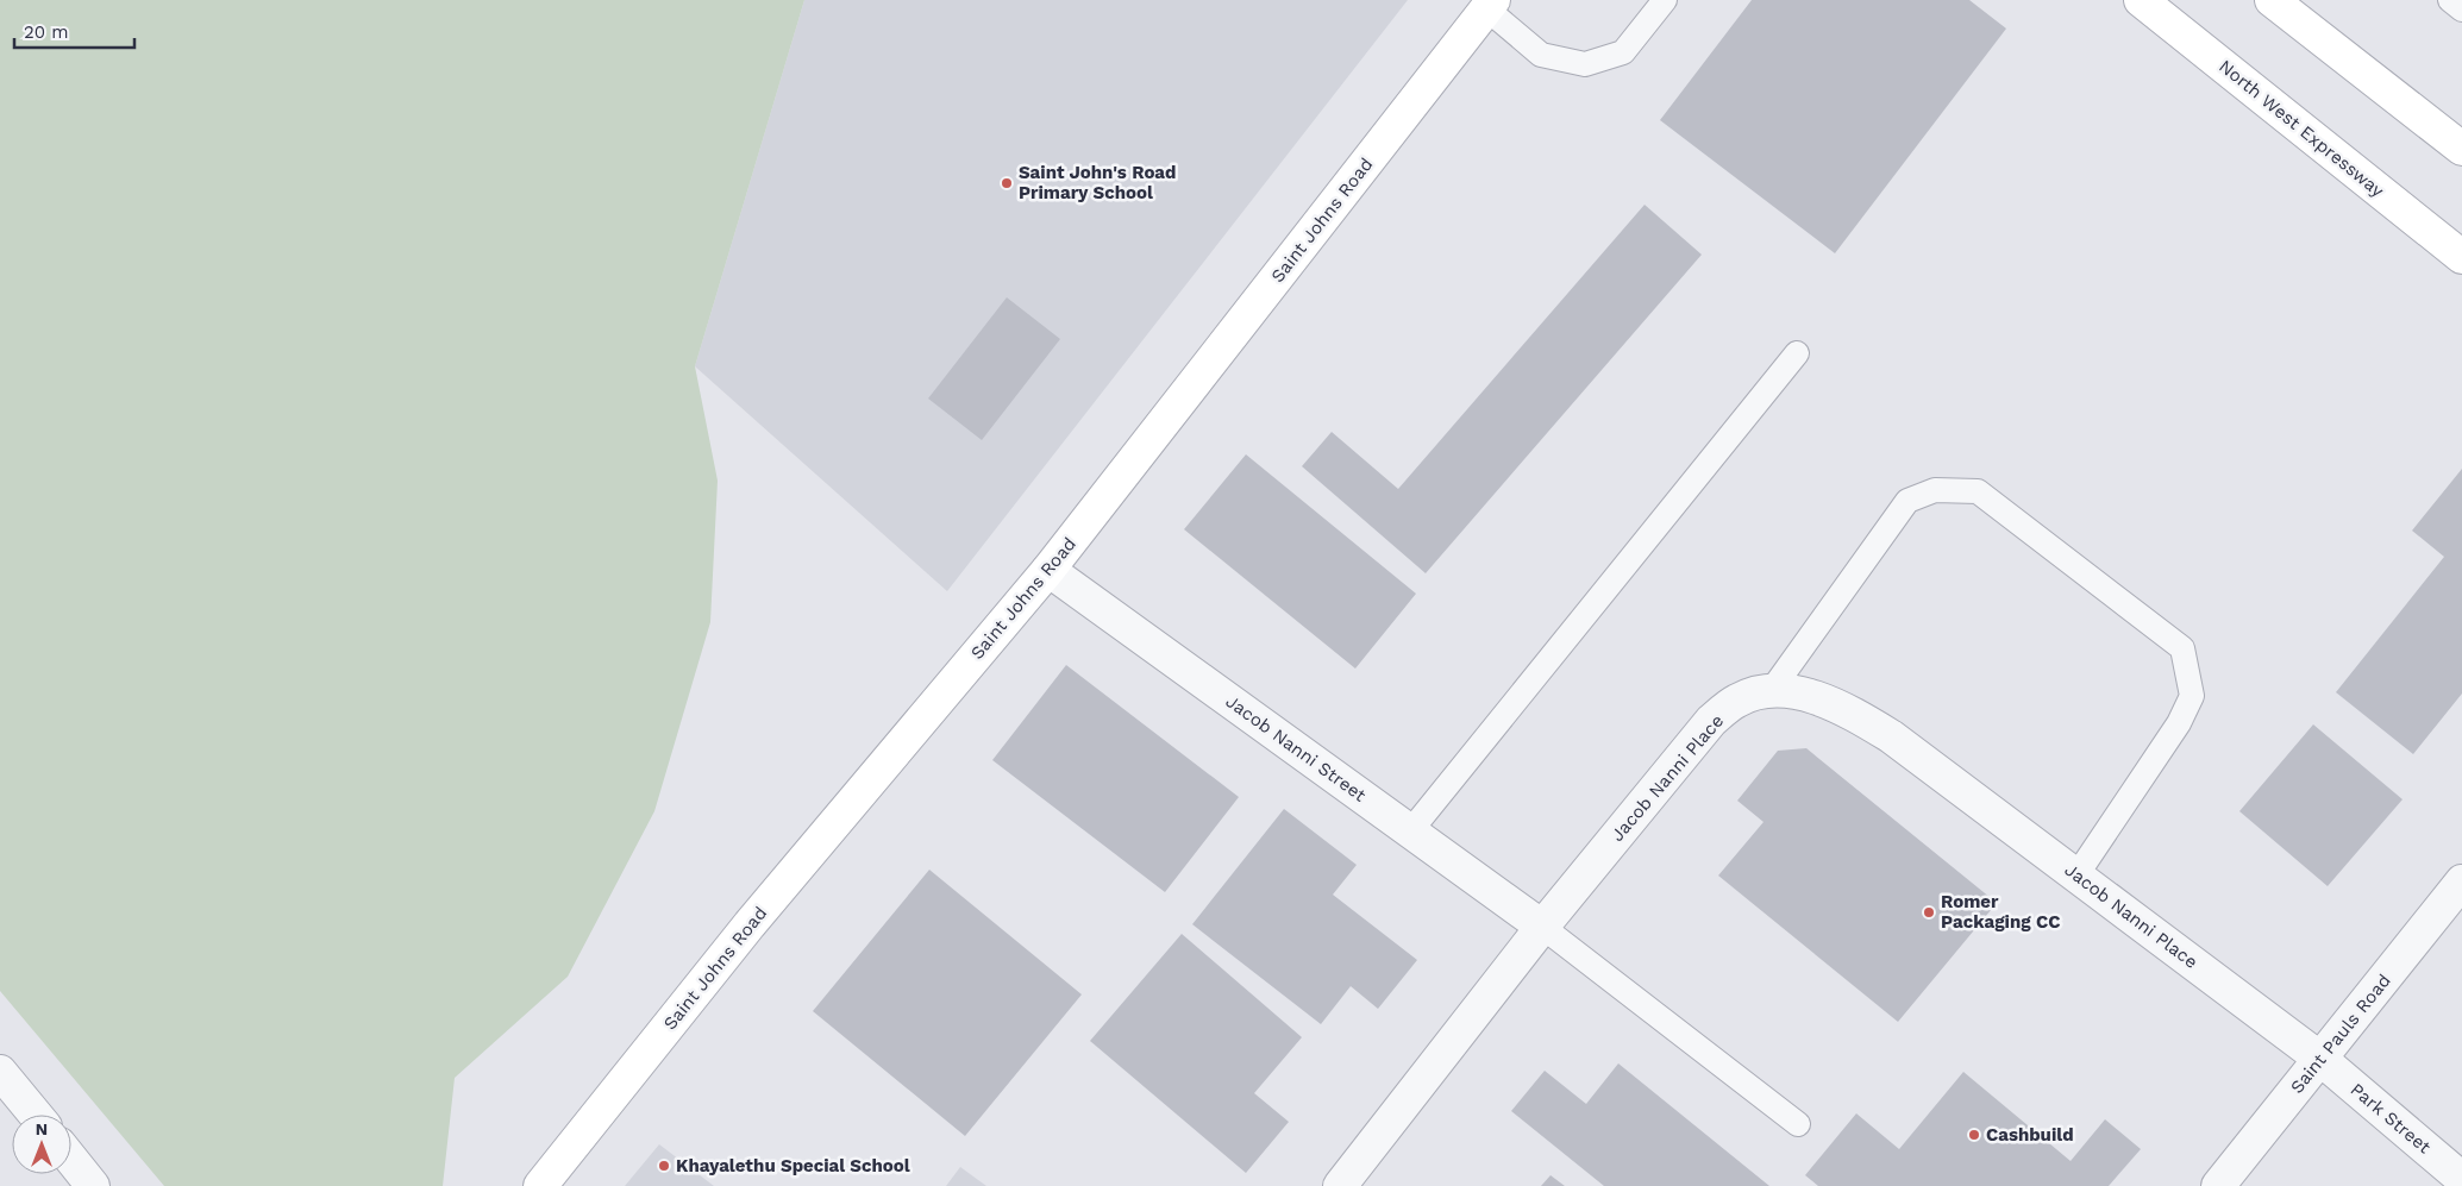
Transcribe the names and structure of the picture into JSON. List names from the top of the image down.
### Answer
{
  "streets": {
    "street": [
      "North West Expressway",
      "Saint Johns Road",
      "Jacob Nanni Street",
      "Jacob Nanni Place",
      "Saint Pauls Road",
      "Park Street"
    ]
  },
  "crossings": [
    ["Saint Johns Road", "Jacob Nanni Street"],
    ["Jacob Nanni Street", "Jacob Nanni Place"],
    ["Jacob Nanni Place", "Saint Pauls Road"],
    ["Jacob Nanni Place", "Park Street"],
    ["Saint Pauls Road", "Park Street"]
  ],
  "places": [
    "Saint John's Road Primary School",
    "Romer Packaging CC",
    "Cashbuild",
    "Khayalethu Special School"
  ],
  "scale_bar": "20 m",
  "north": "top"
}
